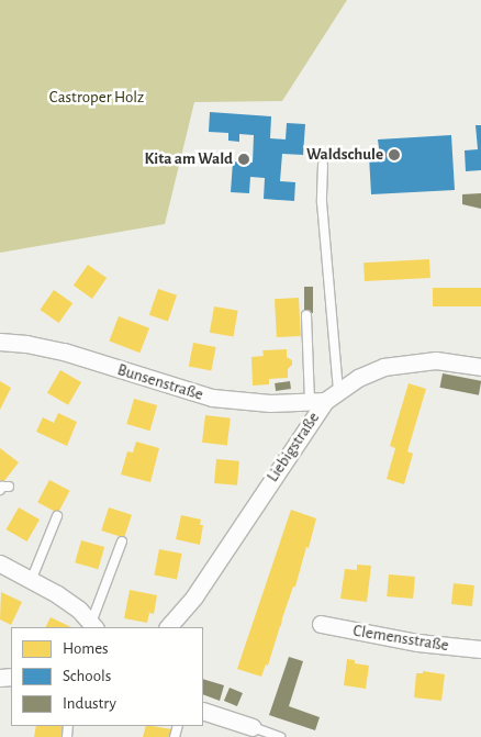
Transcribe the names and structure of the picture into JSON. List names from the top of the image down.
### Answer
{
  "streets": {
    "street": ["Bunsenstraße", "Liebigstraße", "Clemensstraße"]
  },
  "crossings": [
    ["Bunsenstraße", "Liebigstraße"]
  ],
  "parks": ["Castroper Holz"],
  "places": ["Waldschule", "Kita am Wald"],
  "legend": ["Homes", "Schools", "Industry"]
}
